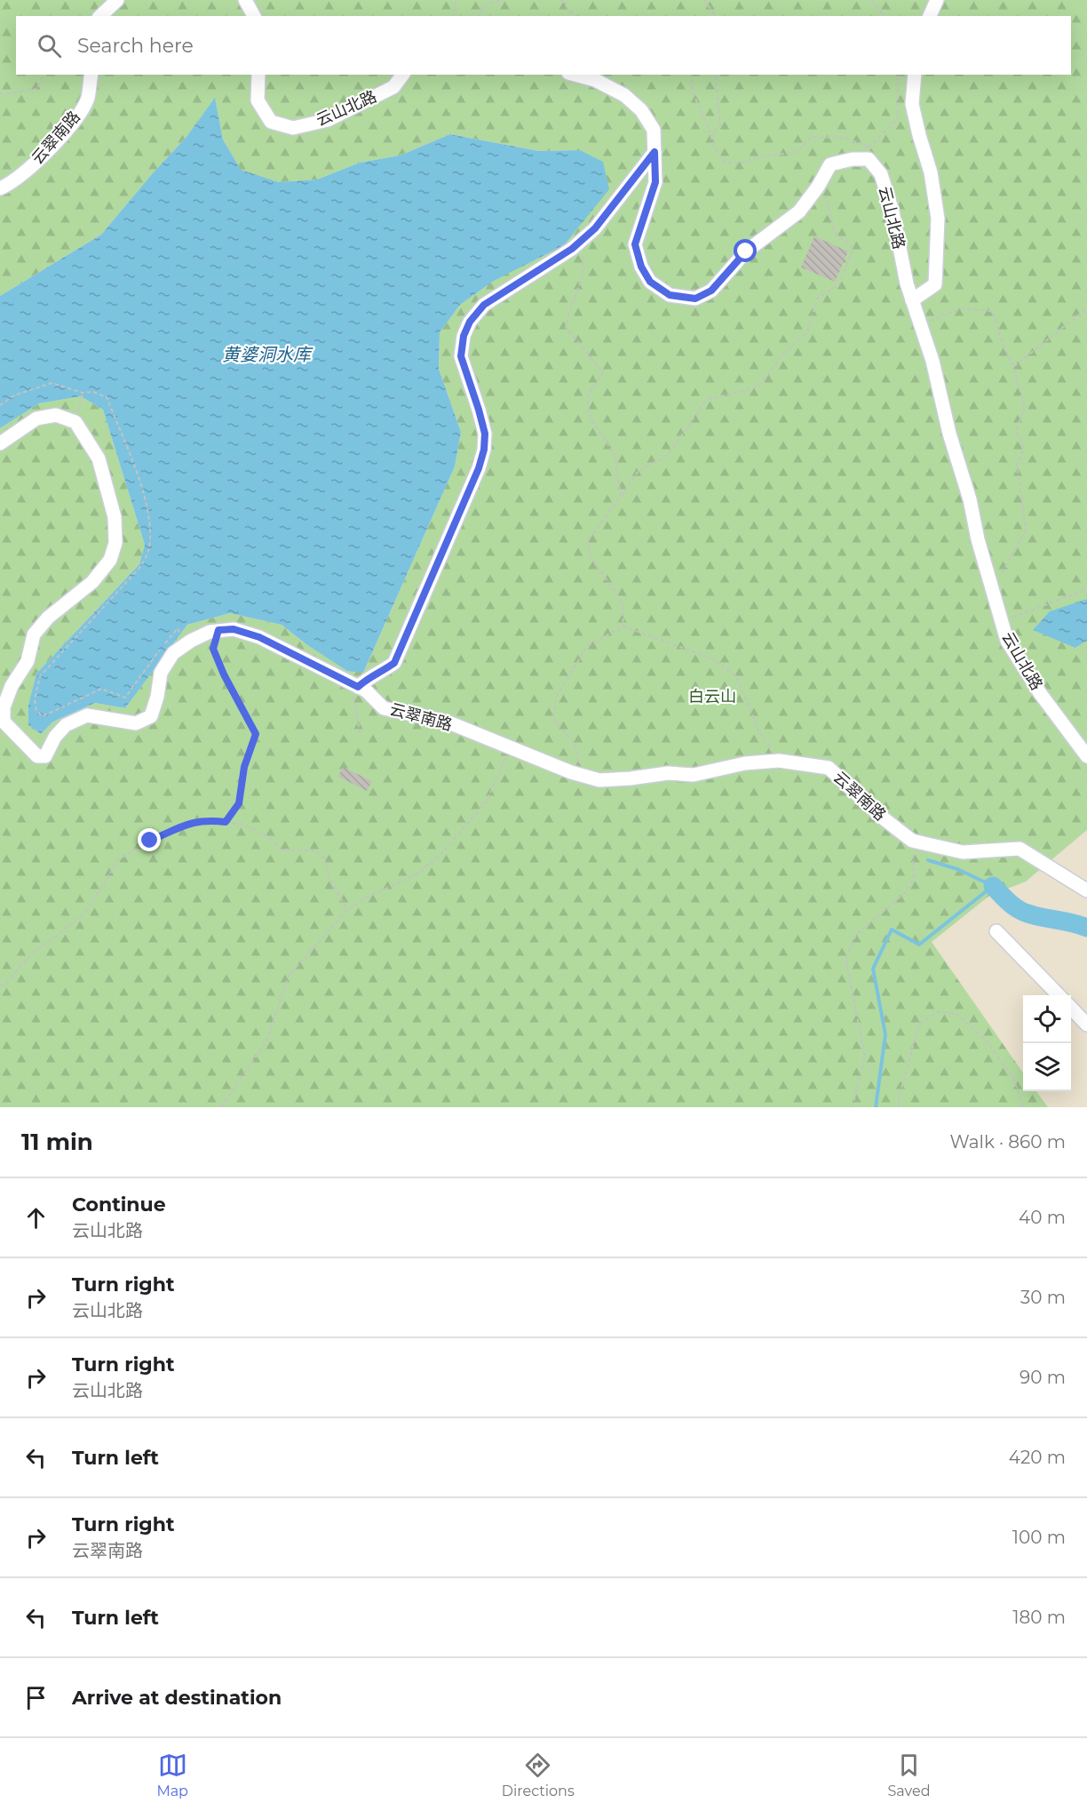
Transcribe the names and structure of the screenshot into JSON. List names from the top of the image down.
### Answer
{
  "streets": {
    "street": ["云山北路", "云翠南路"]
  },
  "water": ["黄婆洞水库"],
  "parks": ["白云山"],
  "page": {
    "search": "Search here",
    "heading": ["11 min", "Walk · 860 m"],
    "list": [
      ["Continue", "云山北路", "40 m"],
      ["Turn right", "云山北路", "30 m"],
      ["Turn right", "云山北路", "90 m"],
      ["Turn left", "420 m"],
      ["Turn right", "云翠南路", "100 m"],
      ["Turn left", "180 m"],
      "Arrive at destination"
    ],
    "nav": ["Map", "Directions", "Saved"]
  }
}
